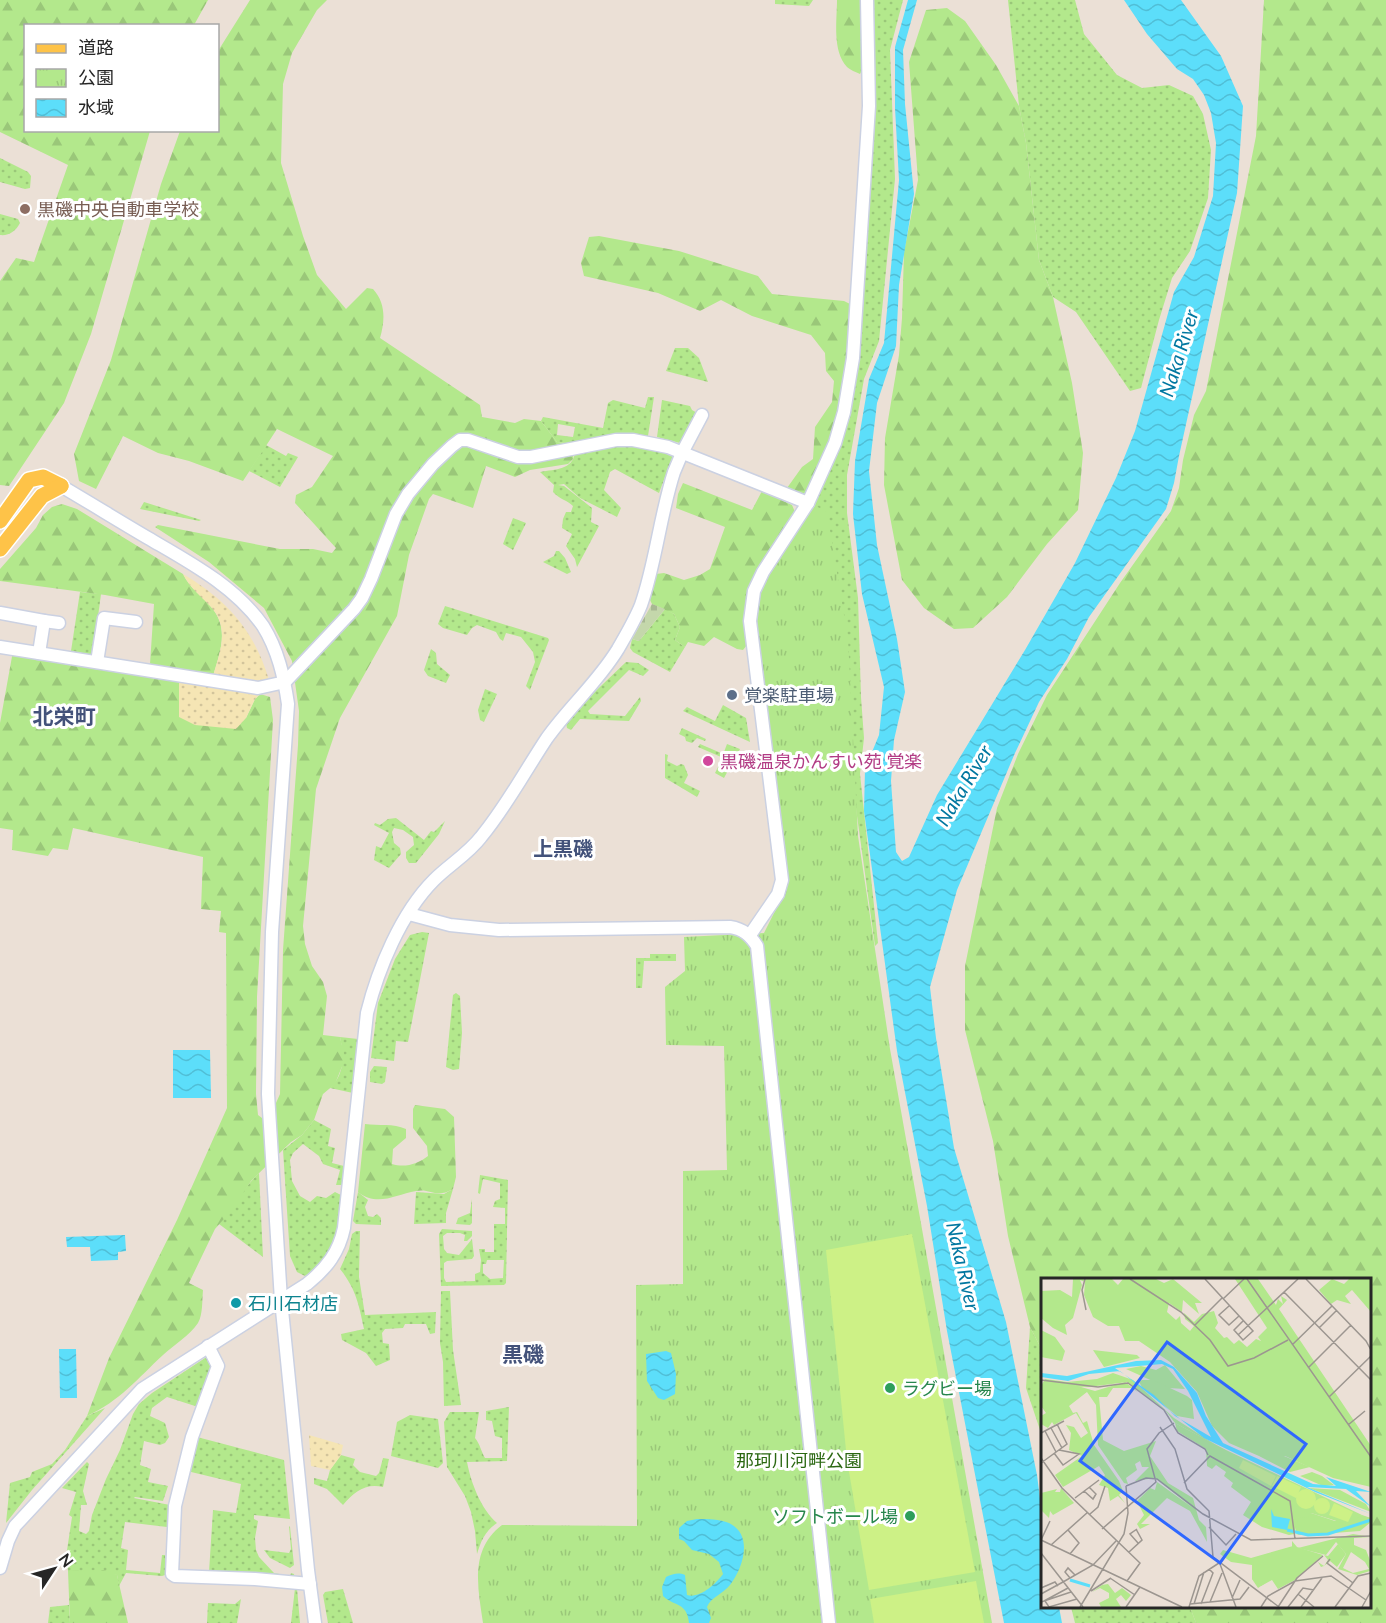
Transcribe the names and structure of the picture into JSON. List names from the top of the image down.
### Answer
{
  "districts": ["北栄町", "上黒磯", "黒磯"],
  "water": ["Naka River"],
  "parks": ["那珂川河畔公園"],
  "places": [
    "黒磯中央自動車学校",
    "覚楽駐車場",
    "黒磯温泉かんすい苑 覚楽",
    "石川石材店",
    "ラグビー場",
    "ソフトボール場"
  ],
  "legend": ["道路", "公園", "水域"],
  "north": "top right"
}
